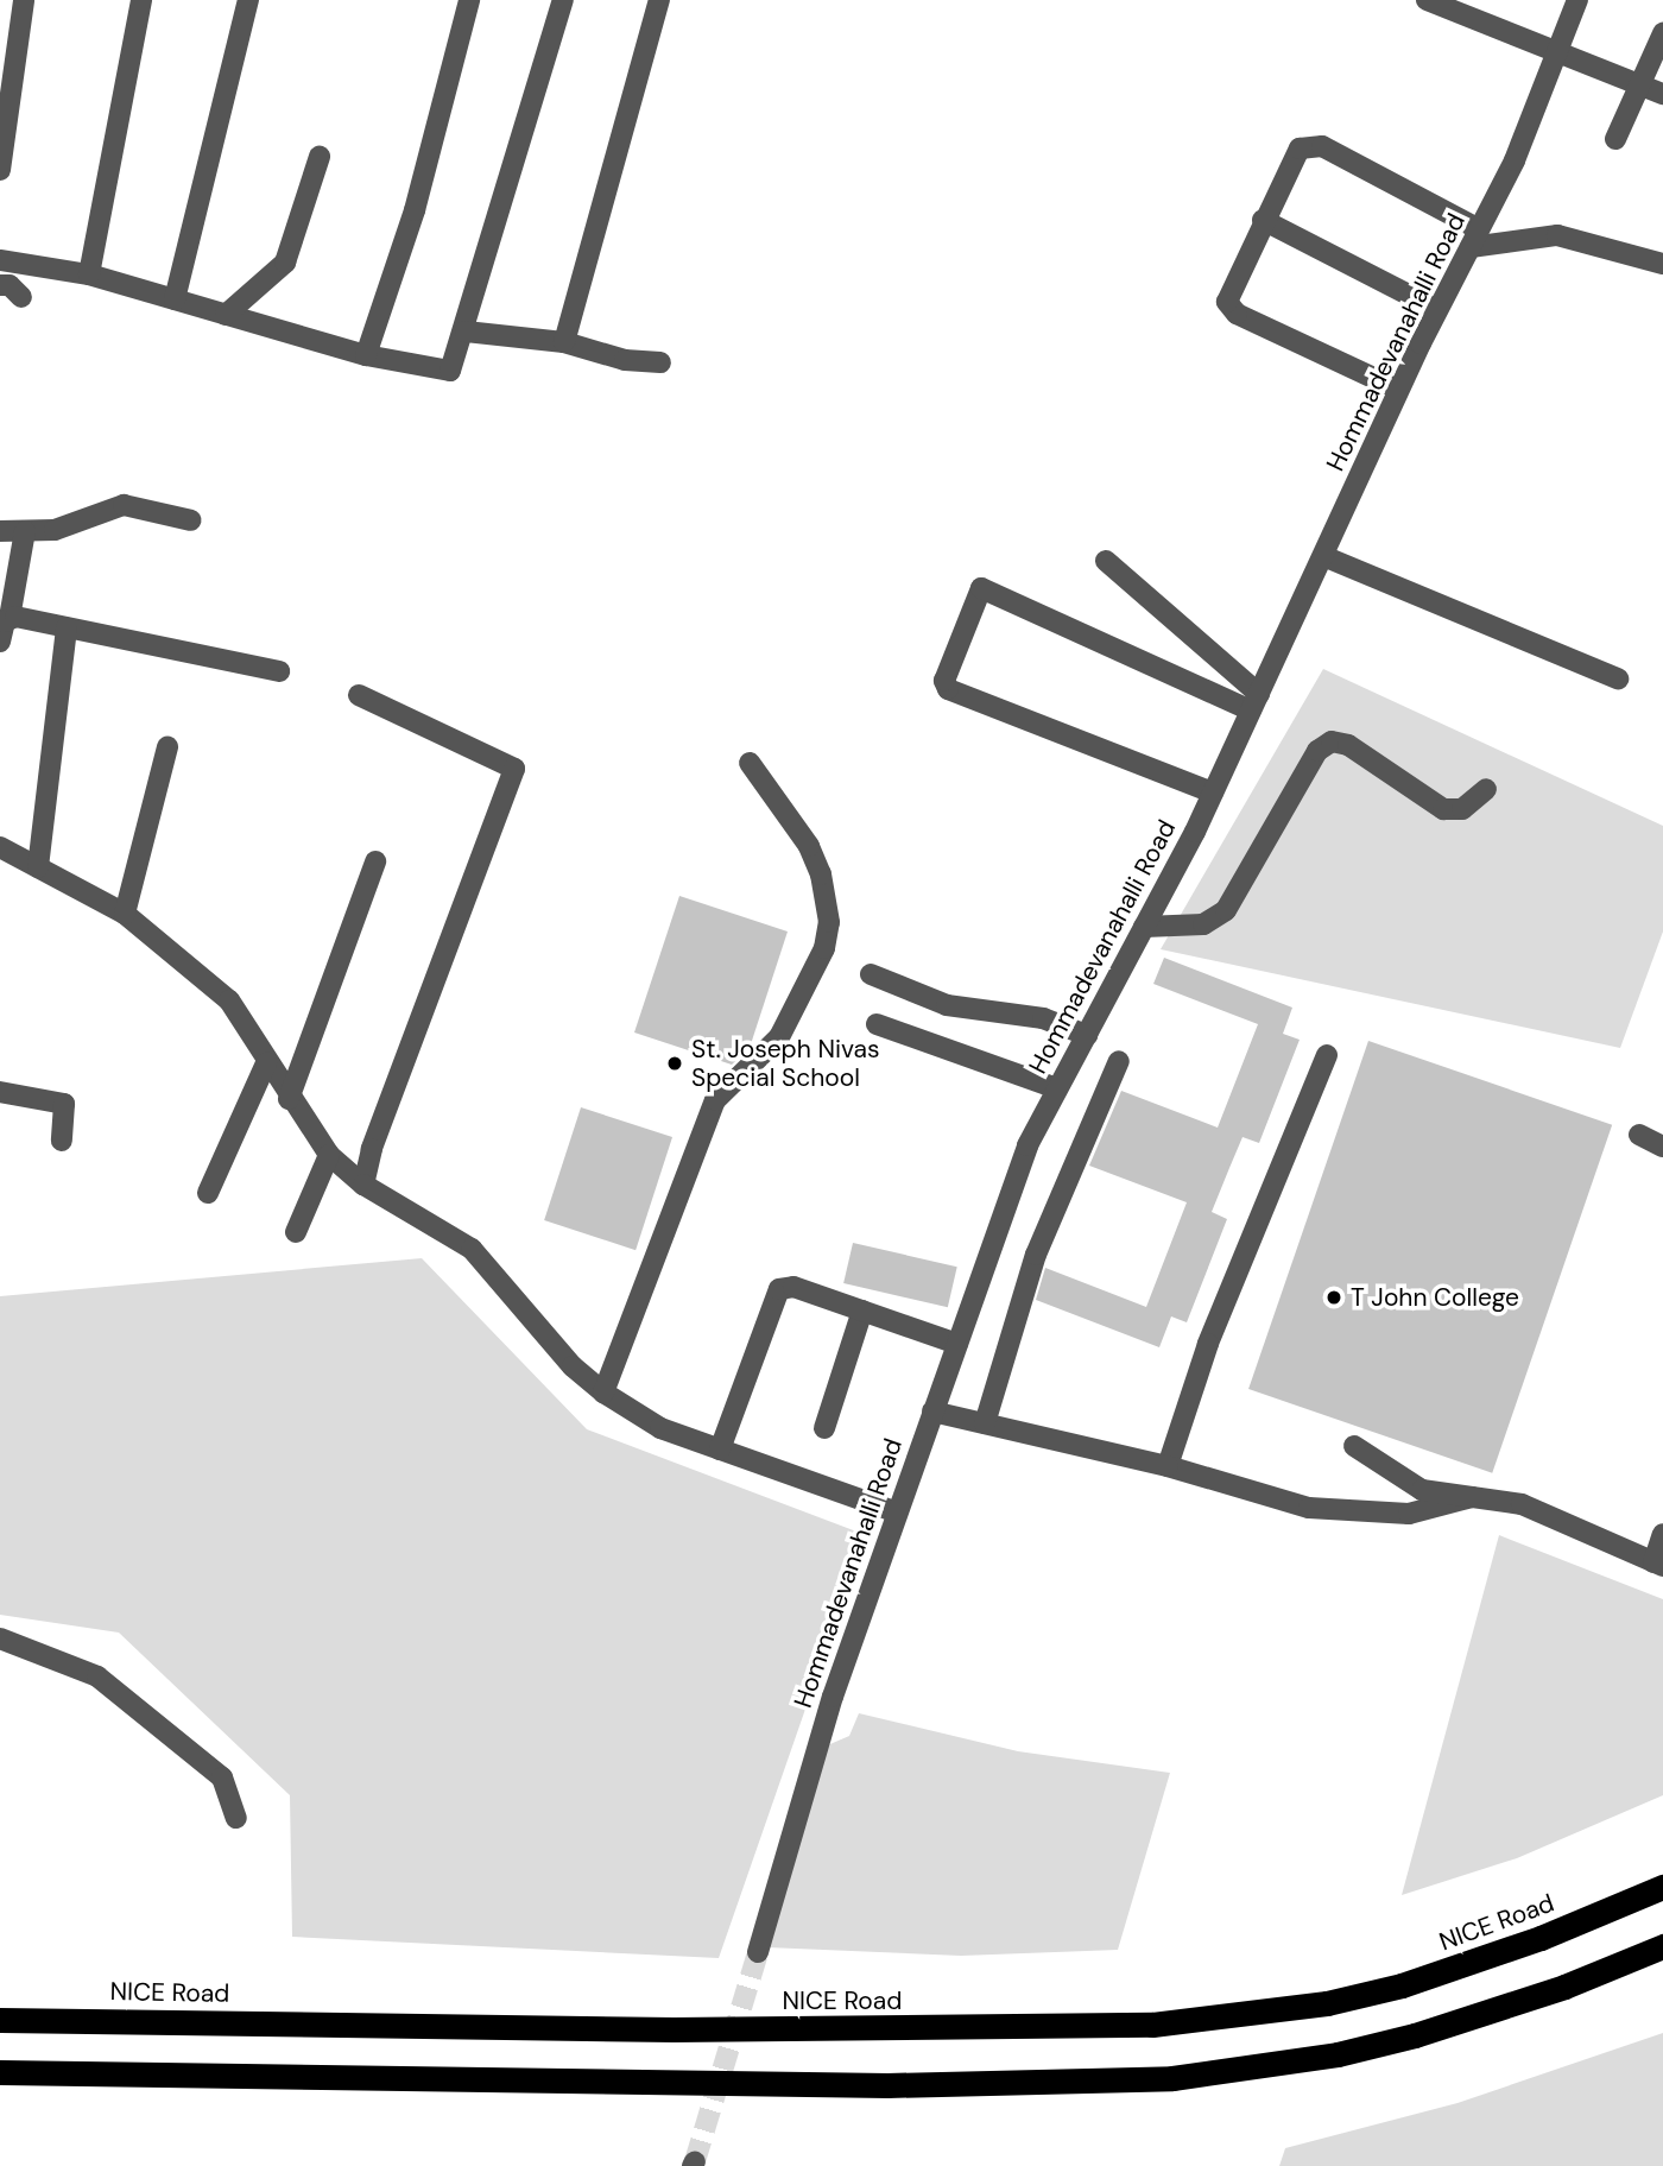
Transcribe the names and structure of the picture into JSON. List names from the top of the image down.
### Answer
{
  "streets": {
    "highway": ["NICE Road"],
    "street": ["Hommadevanahalli Road"]
  },
  "places": ["St. Joseph Nivas Special School", "T John College"]
}
